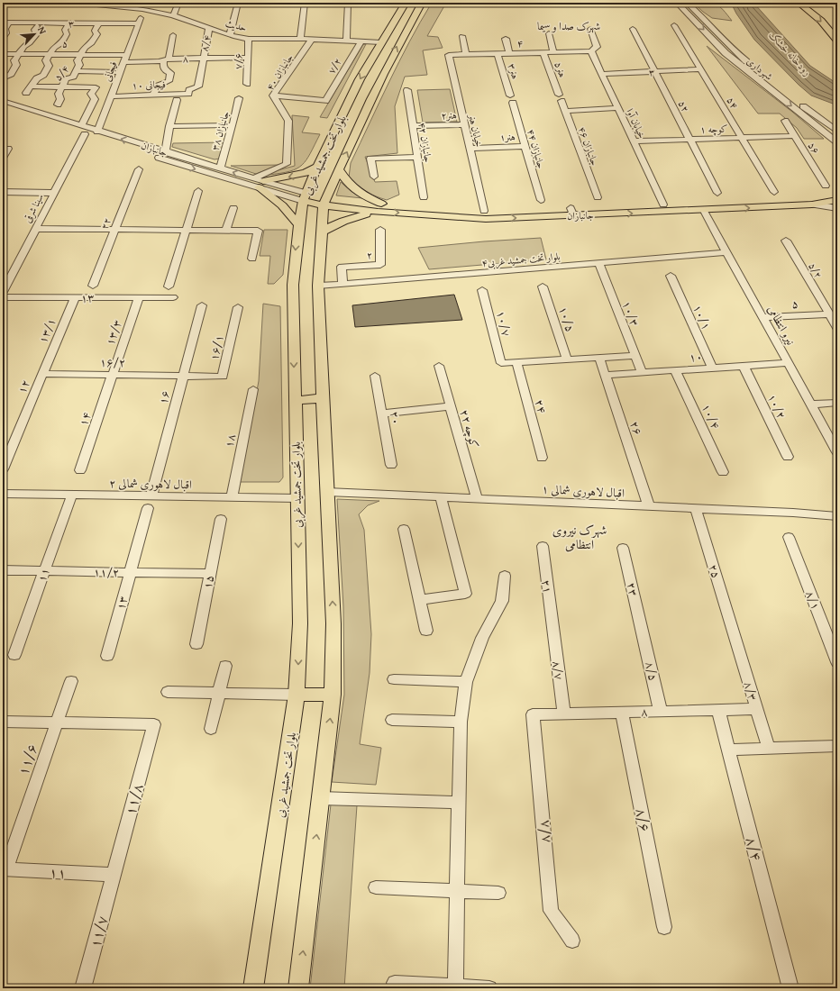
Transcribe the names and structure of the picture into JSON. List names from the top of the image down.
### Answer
{
  "streets": {
    "main road": ["جانبازان", "بلوار تخت جمشید غربی"],
    "street": [
      "۳",
      "حدیث",
      "۵",
      "۸/۴",
      "۴",
      "۸",
      "۷/۶",
      "۷/۲",
      "شهرداری",
      "هنر۵",
      "فیجانی",
      "هنر۳",
      "۴۰ جانبازان",
      "۵/۴",
      "فیجانی ۱۰",
      "۵۴",
      "۵۲",
      "هنر۲",
      "خیابان آوا",
      "کوچه ۱",
      "۳۸ جانبازان",
      "خیابان هنر",
      "هنر۱",
      "۴۲ جانبازان",
      "۴۶ جانبازان",
      "۵۶",
      "۴۴ جانبازان",
      "سینا شرقی",
      "۲۲",
      "۲",
      "بلوار تخت جمشید غربی۴",
      "۵/۲",
      "۱۳",
      "۱۰/۳",
      "۱۰/۱",
      "۱۰/۵",
      "۱۰/۷",
      "نیرو انتظامی",
      "۱۳/۱",
      "۱۳/۳",
      "۱۶/۱",
      "۱۰",
      "۱۶/۲",
      "۱۲",
      "۱۶",
      "۲۴",
      "۱۰/۲",
      "۱۰/۴",
      "۲۰",
      "۱۴",
      "۲۶",
      "کوچه ۲۲",
      "۱۸",
      "اقبال لاهوری شمالی ۲",
      "اقبال لاهوری شمالی ۱",
      "۲۵",
      "۱۱/۲",
      "۱۱",
      "۱۵",
      "۲۱",
      "۲۳",
      "۸/۱",
      "۸/۷",
      "۸/۵",
      "۸/۳",
      "۱۱/۶",
      "۱۱/۸",
      "۸/۶",
      "۸/۸",
      "۱۱/۷"
    ]
  },
  "crossings": [
    ["۳", "فیجانی"],
    ["۳", "۵۴"],
    ["۳", "۵۲"],
    ["۳", "خیابان آوا"],
    ["حدیث", "۸/۴"],
    ["حدیث", "۷/۶"],
    ["حدیث", "۷/۲"],
    ["حدیث", "۴۰ جانبازان"],
    ["حدیث", "بلوار تخت جمشید غربی"],
    ["۵", "فیجانی"],
    ["۵", "۵/۴"],
    ["۵", "۵/۲"],
    ["۵", "نیرو انتظامی"],
    ["۸/۴", "۸"],
    ["۸/۴", "فیجانی ۱۰"],
    ["۴", "هنر۵"],
    ["۴", "هنر۳"],
    ["۴", "خیابان آوا"],
    ["۴", "خیابان هنر"],
    ["۸", "۷/۶"],
    ["۸", "فیجانی"],
    ["۸", "فیجانی ۱۰"],
    ["۸", "۸/۷"],
    ["۸", "۸/۵"],
    ["۸", "۸/۳"],
    ["۸", "۸/۶"],
    ["۸", "۸/۸"],
    ["۷/۲", "۴۰ جانبازان"],
    ["هنر۵", "۴۶ جانبازان"],
    ["فیجانی", "فیجانی ۱۰"],
    ["فیجانی", "جانبازان"],
    ["۴۰ جانبازان", "جانبازان"],
    ["۵۴", "کوچه ۱"],
    ["۵۲", "کوچه ۱"],
    ["هنر۲", "خیابان هنر"],
    ["هنر۲", "۴۲ جانبازان"],
    ["خیابان آوا", "کوچه ۱"],
    ["خیابان آوا", "جانبازان"],
    ["کوچه ۱", "۵۶"],
    ["۳۸ جانبازان", "جانبازان"],
    ["خیابان هنر", "هنر۱"],
    ["خیابان هنر", "جانبازان"],
    ["هنر۱", "۴۴ جانبازان"],
    ["جانبازان", "بلوار تخت جمشید غربی"],
    ["جانبازان", "سینا شرقی"],
    ["جانبازان", "نیرو انتظامی"],
    ["بلوار تخت جمشید غربی", "بلوار تخت جمشید غربی۴"],
    ["بلوار تخت جمشید غربی", "اقبال لاهوری شمالی ۲"],
    ["بلوار تخت جمشید غربی", "اقبال لاهوری شمالی ۱"],
    ["۲", "بلوار تخت جمشید غربی۴"],
    ["بلوار تخت جمشید غربی۴", "۱۰/۳"],
    ["بلوار تخت جمشید غربی۴", "نیرو انتظامی"],
    ["۱۳", "۱۳/۱"],
    ["۱۳", "۱۳/۳"],
    ["۱۳", "۱۱/۲"],
    ["۱۰/۳", "۱۰"],
    ["۱۰/۱", "۱۰"],
    ["۱۰/۷", "۲۴"],
    ["نیرو انتظامی", "۱۰"],
    ["۱۳/۱", "۱۶/۲"],
    ["۱۳/۱", "۱۲"],
    ["۱۳/۳", "۱۶/۲"],
    ["۱۳/۳", "۱۴"],
    ["۱۶/۱", "۱۶/۲"],
    ["۱۶/۱", "۱۶"],
    ["۱۰", "۱۰/۲"],
    ["۱۰", "۱۰/۴"],
    ["۱۰", "۲۶"],
    ["۱۶/۲", "۱۲"],
    ["۱۶/۲", "۱۶"],
    ["۱۶/۲", "۱۴"],
    ["۱۶", "اقبال لاهوری شمالی ۲"],
    ["۲۶", "اقبال لاهوری شمالی ۱"],
    ["کوچه ۲۲", "اقبال لاهوری شمالی ۱"],
    ["۱۸", "اقبال لاهوری شمالی ۲"],
    ["اقبال لاهوری شمالی ۲", "۱۱"],
    ["اقبال لاهوری شمالی ۱", "۲۵"],
    ["۲۵", "۸/۳"],
    ["۱۱/۲", "۱۱"],
    ["۱۱/۲", "۱۵"],
    ["۱۱", "۱۱/۶"],
    ["۱۱", "۱۱/۸"],
    ["۱۱", "۱۱/۷"],
    ["۲۱", "۸/۷"],
    ["۲۳", "۸/۵"],
    ["۱۱/۶", "۱۱/۸"],
    ["۱۱/۸", "۱۱/۷"]
  ],
  "districts": ["شهرک صدا و سیما", "شهرک نیروی انتظامی"],
  "water": ["رودخانه خشک"],
  "north": "top right"
}
